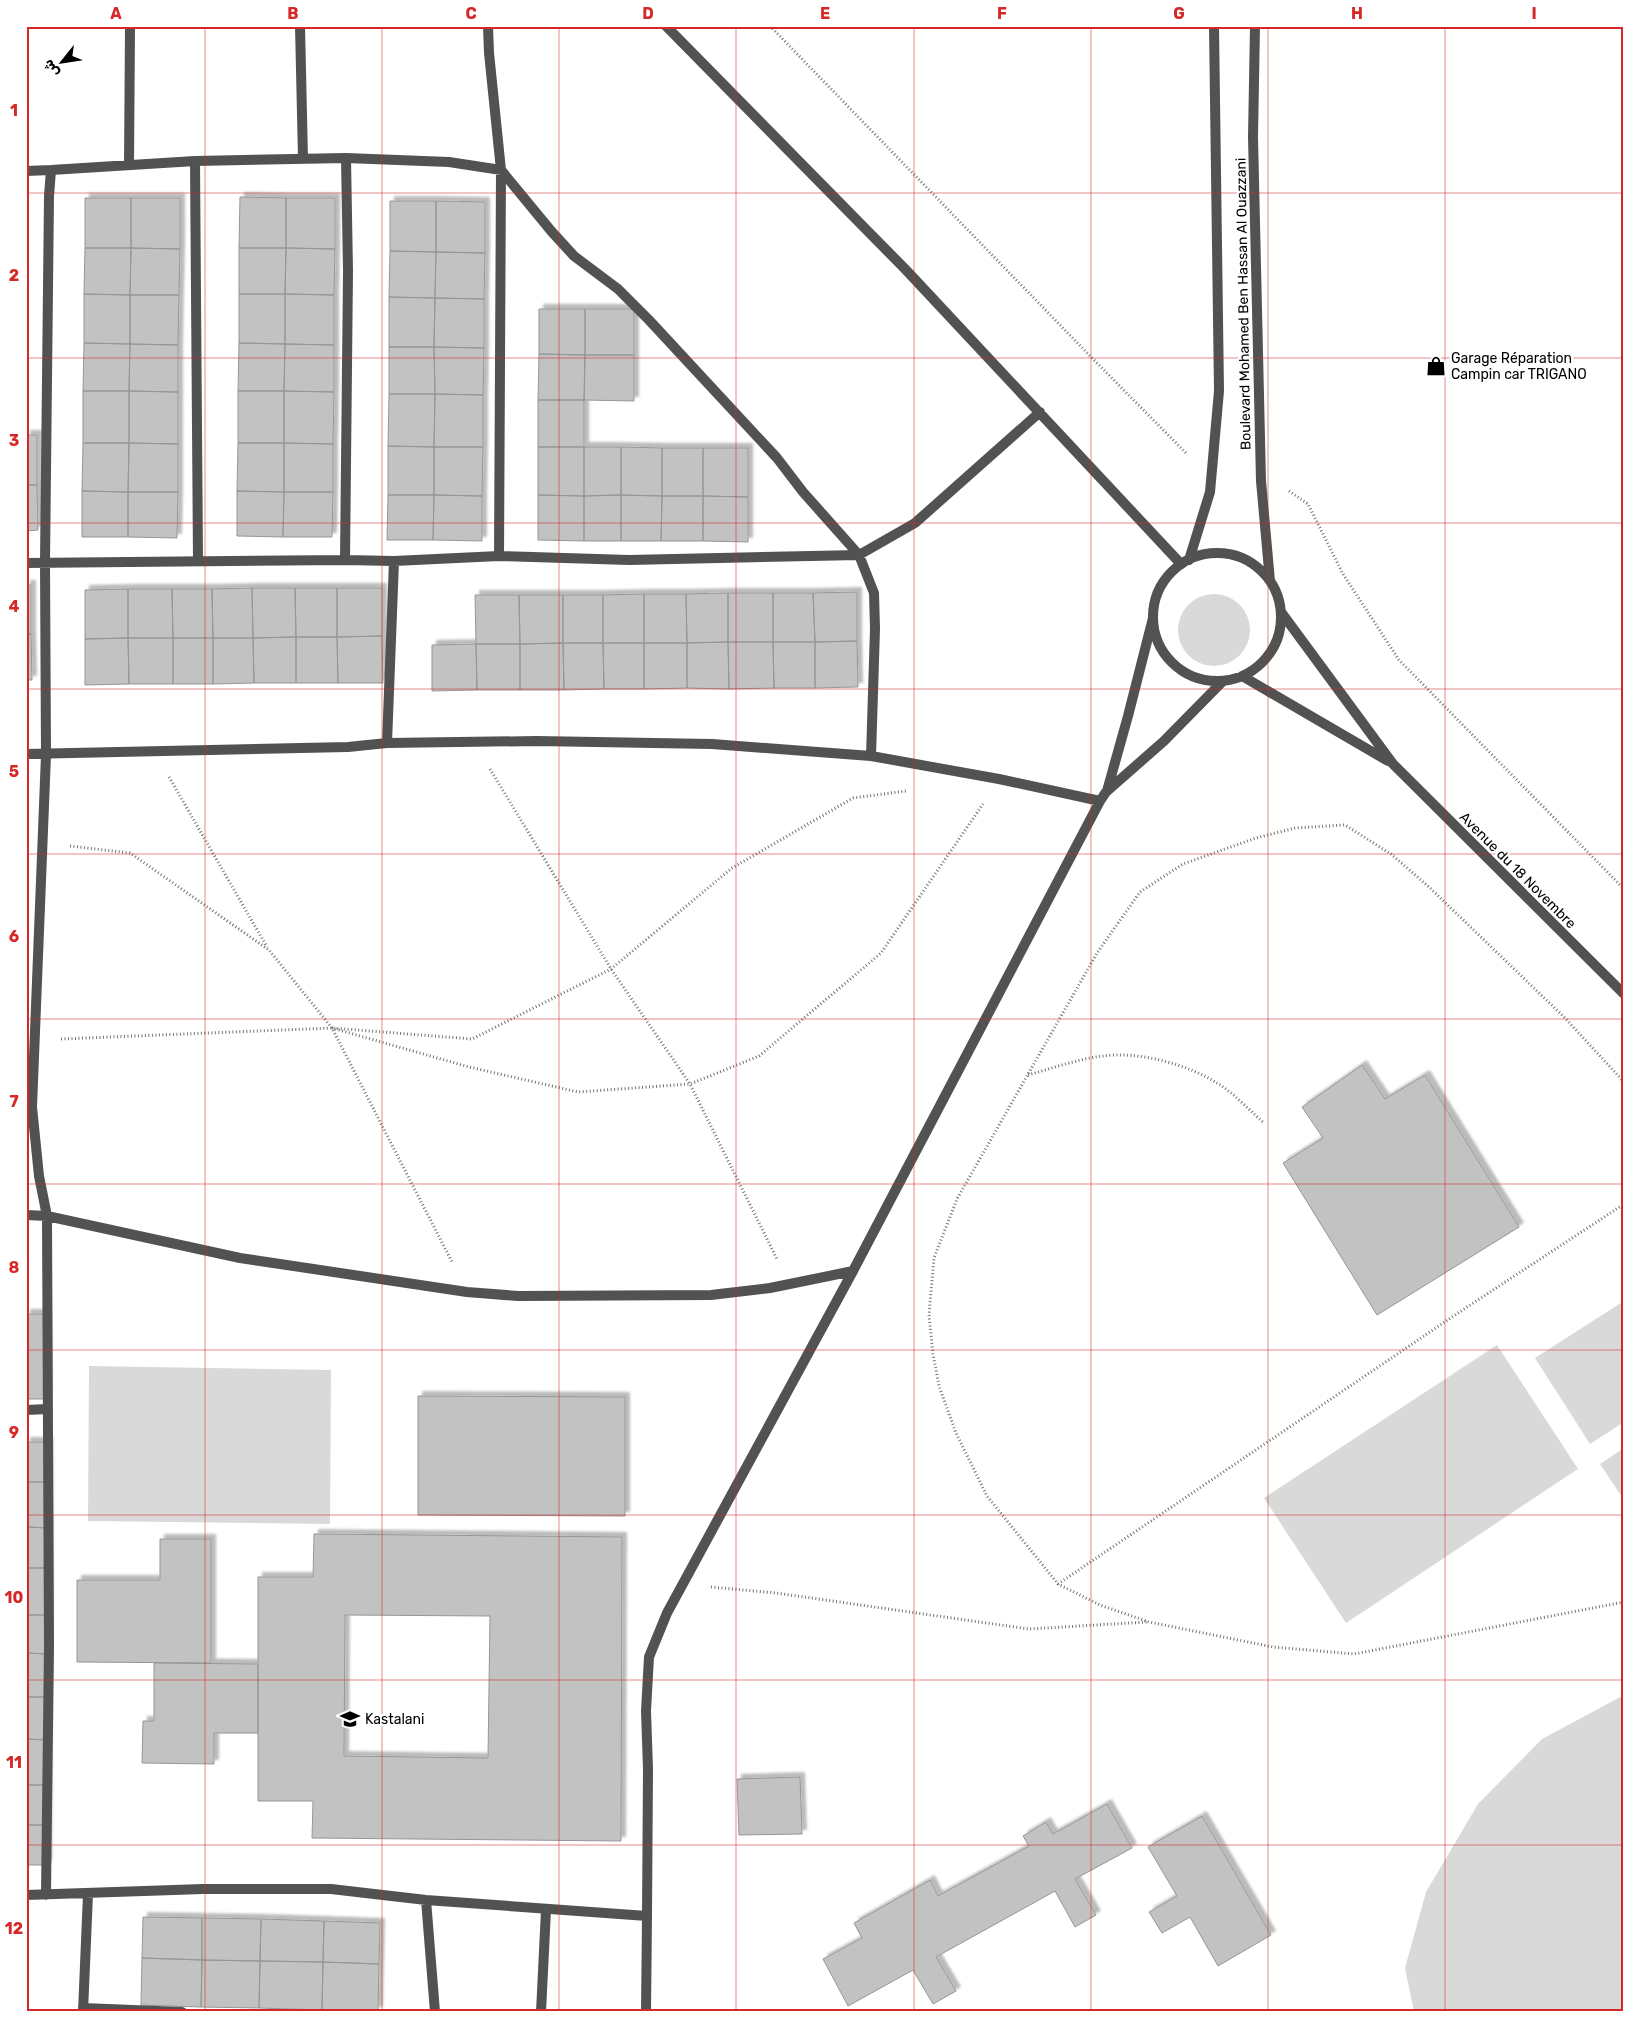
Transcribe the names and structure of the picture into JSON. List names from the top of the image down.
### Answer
{
  "streets": {
    "street": ["Boulevard Mohamed Ben Hassan Al Ouazzani", "Avenue du 18 Novembre"]
  },
  "crossings": [
    ["Boulevard Mohamed Ben Hassan Al Ouazzani", "Avenue du 18 Novembre"]
  ],
  "places": {
    "shop": ["Garage Réparation Campin car TRIGANO"],
    "school or university": ["Kastalani"]
  },
  "north": "bottom left",
  "grid": {
    "columns": [
      "A",
      "B",
      "C",
      "D",
      "E",
      "F",
      "G",
      "H",
      "I"
    ],
    "rows": [
      "1",
      "2",
      "3",
      "4",
      "5",
      "6",
      "7",
      "8",
      "9",
      "10",
      "11",
      "12"
    ]
  }
}
